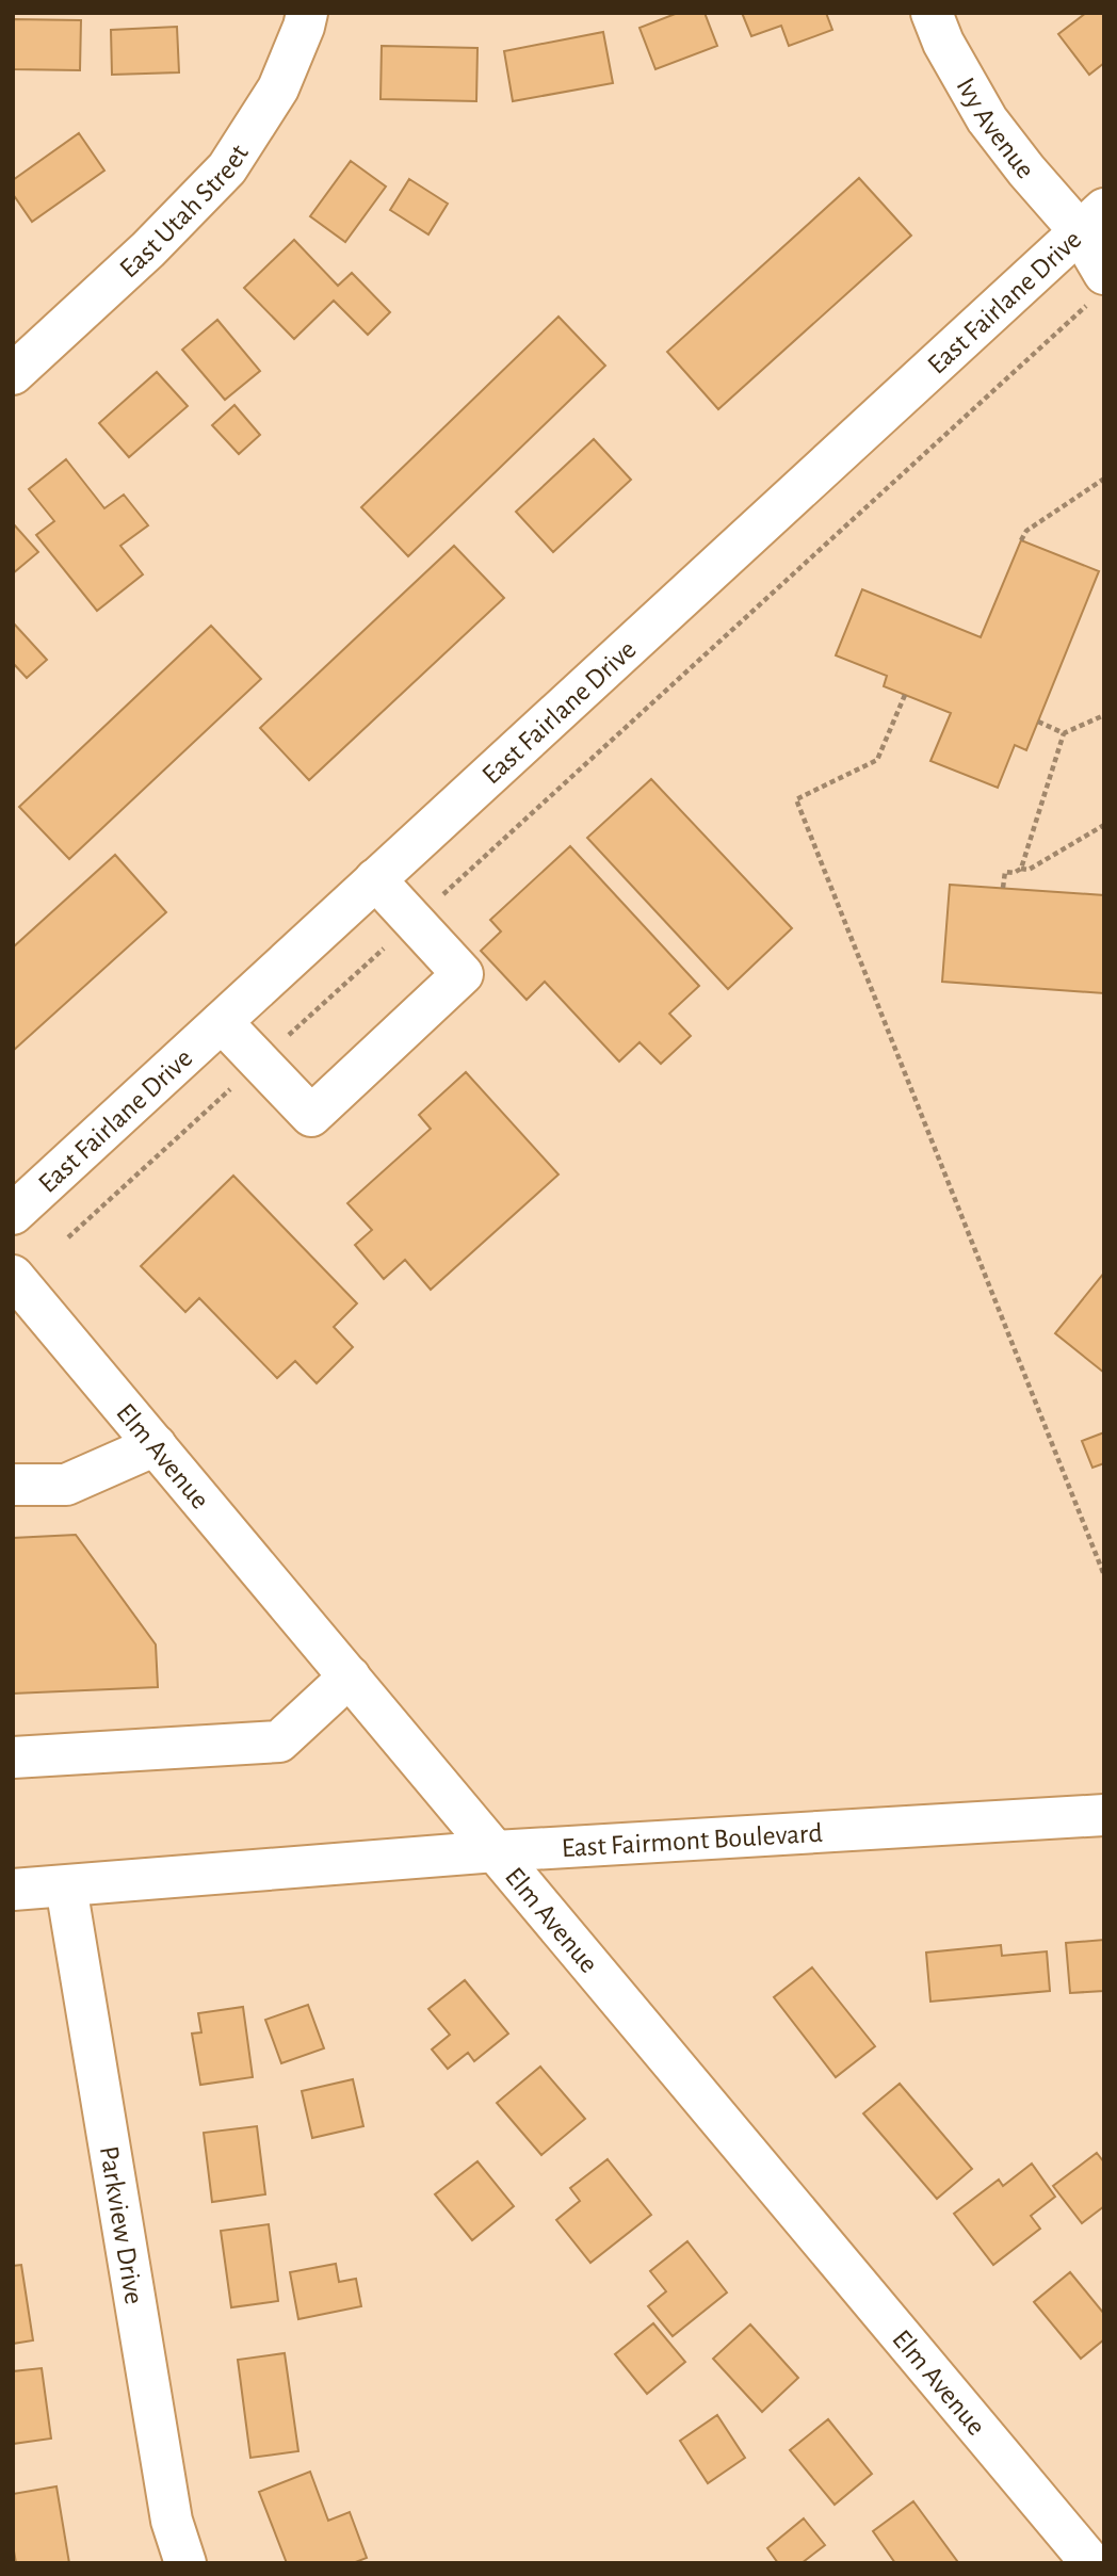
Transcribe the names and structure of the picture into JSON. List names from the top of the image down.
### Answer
{
  "streets": {
    "street": [
      "Ivy Avenue",
      "East Utah Street",
      "East Fairlane Drive",
      "Elm Avenue",
      "East Fairmont Boulevard",
      "Parkview Drive"
    ]
  },
  "crossings": [
    ["Ivy Avenue", "East Fairlane Drive"],
    ["Elm Avenue", "East Fairmont Boulevard"],
    ["East Fairmont Boulevard", "Parkview Drive"]
  ]
}
